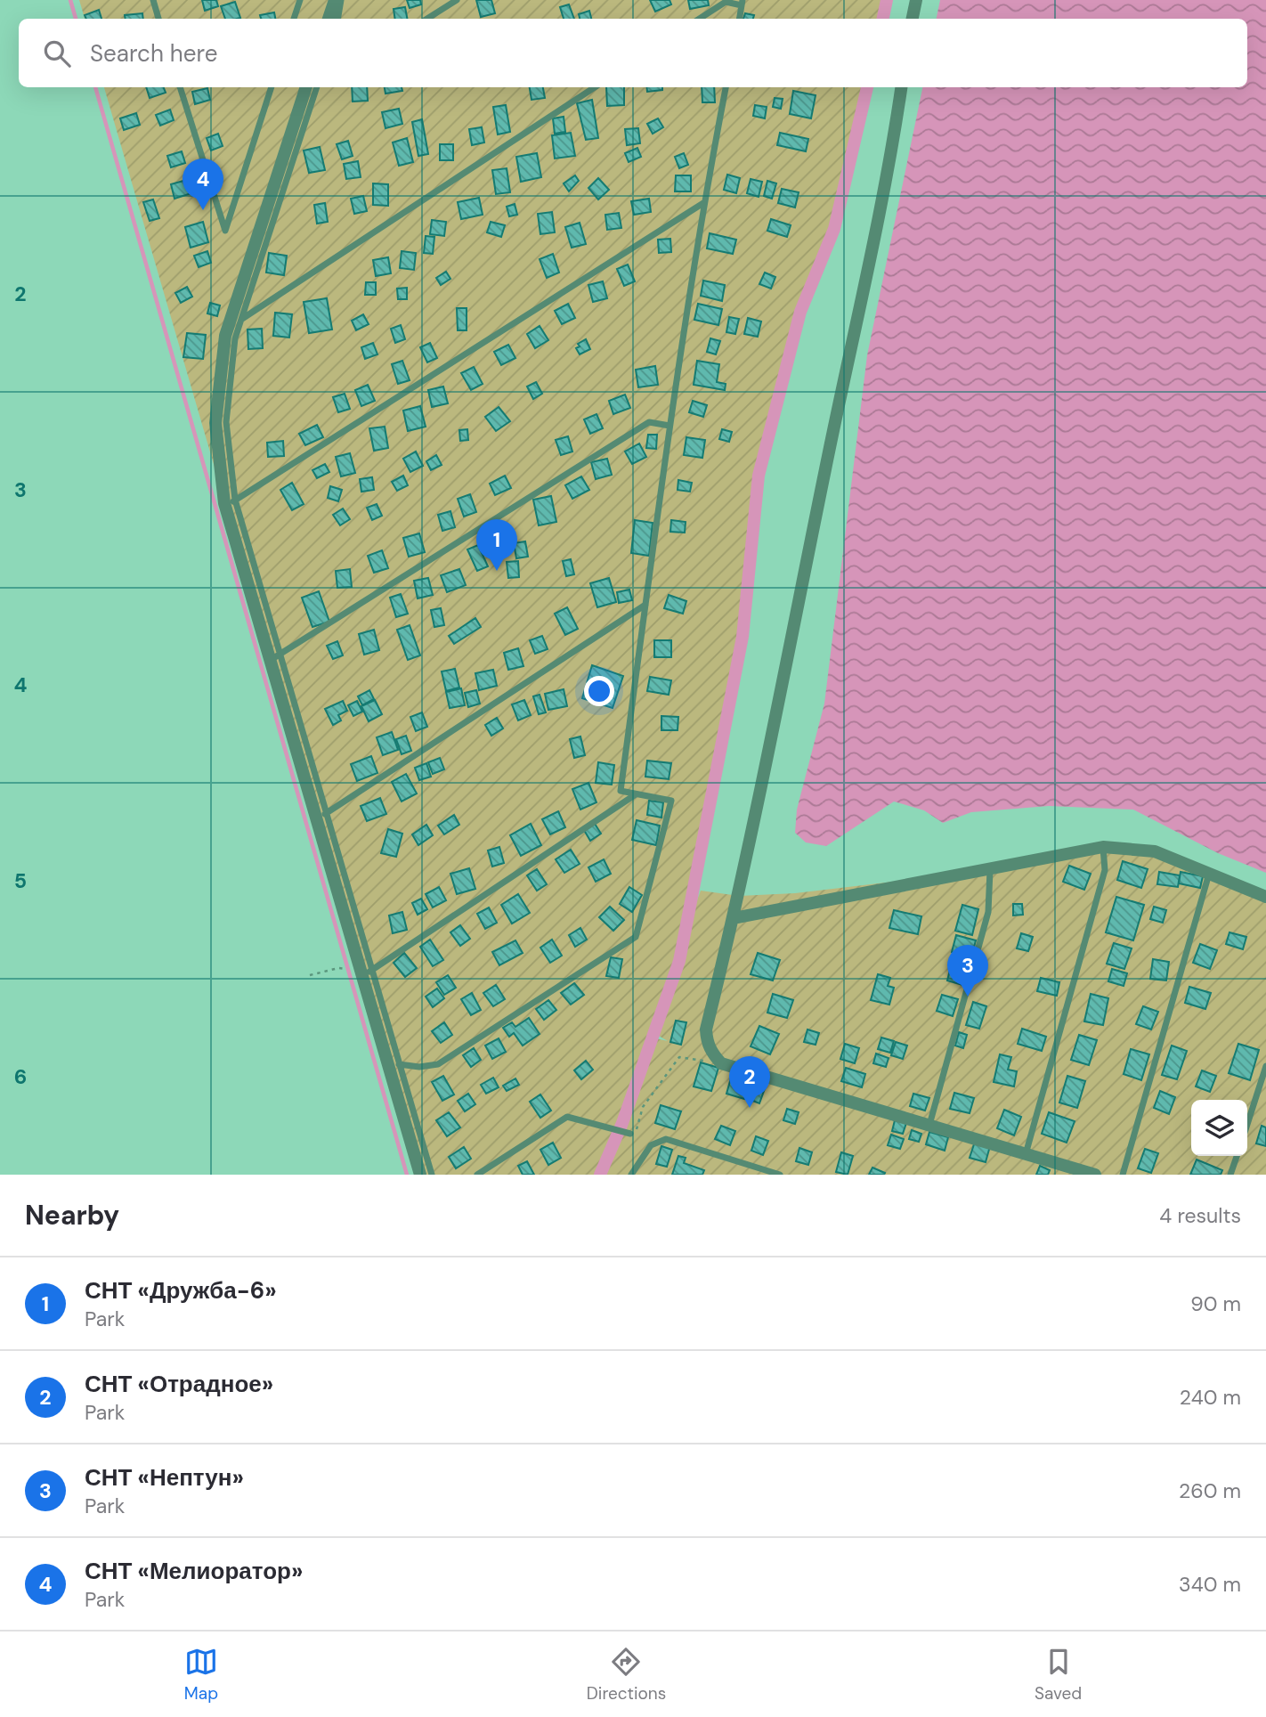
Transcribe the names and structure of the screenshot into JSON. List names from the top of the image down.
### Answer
{
  "page": {
    "search": "Search here",
    "pins": [
      "4",
      "1",
      "3",
      "2"
    ],
    "heading": ["Nearby", "4 results"],
    "list": [
      {
        "mark": "1",
        "name": "СНТ «Дружба-6»",
        "note": "Park",
        "value": "90 m"
      },
      {
        "mark": "2",
        "name": "СНТ «Отрадное»",
        "note": "Park",
        "value": "240 m"
      },
      {
        "mark": "3",
        "name": "СНТ «Нептун»",
        "note": "Park",
        "value": "260 m"
      },
      {
        "mark": "4",
        "name": "СНТ «Мелиоратор»",
        "note": "Park",
        "value": "340 m"
      }
    ],
    "nav": ["Map", "Directions", "Saved"]
  },
  "grid": {
    "rows": [
      "2",
      "3",
      "4",
      "5",
      "6"
    ]
  }
}
